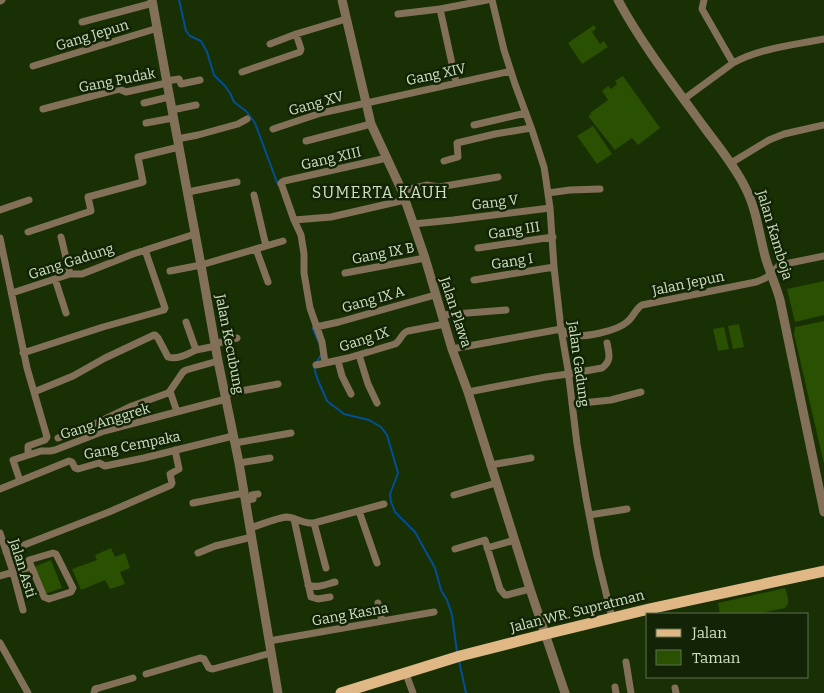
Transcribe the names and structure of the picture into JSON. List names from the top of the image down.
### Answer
{
  "streets": {
    "main road": ["Jalan WR. Supratman"],
    "street": [
      "Gang Jepun",
      "Gang XIV",
      "Gang Pudak",
      "Gang XV",
      "Gang XIII",
      "Gang V",
      "Gang III",
      "Jalan Kamboja",
      "Gang IX B",
      "Gang Gadung",
      "Gang I",
      "Jalan Jepun",
      "Gang IX A",
      "Jalan Plawa",
      "Gang IX",
      "Jalan Kecubung",
      "Jalan Gadung",
      "Gang Anggrek",
      "Gang Cempaka",
      "Jalan Asti",
      "Gang Kasna"
    ]
  },
  "crossings": [
    ["Gang Jepun", "Jalan Kecubung"],
    ["Gang XIV", "Gang XV"],
    ["Gang XIV", "Jalan Plawa"],
    ["Gang XIV", "Jalan Gadung"],
    ["Gang Pudak", "Jalan Kecubung"],
    ["Gang XV", "Jalan Plawa"],
    ["Gang XIII", "Jalan Plawa"],
    ["Gang V", "Jalan Plawa"],
    ["Gang V", "Jalan Gadung"],
    ["Gang III", "Jalan Gadung"],
    ["Jalan Kamboja", "Jalan Jepun"],
    ["Gang IX B", "Jalan Plawa"],
    ["Gang Gadung", "Jalan Kecubung"],
    ["Gang I", "Jalan Gadung"],
    ["Jalan Jepun", "Jalan Gadung"],
    ["Gang IX A", "Jalan Plawa"],
    ["Jalan Plawa", "Gang IX"],
    ["Jalan Plawa", "Jalan WR. Supratman"],
    ["Jalan Kecubung", "Gang Anggrek"],
    ["Jalan Kecubung", "Gang Cempaka"],
    ["Jalan Kecubung", "Gang Kasna"],
    ["Jalan Gadung", "Jalan WR. Supratman"]
  ],
  "districts": ["SUMERTA KAUH"],
  "legend": ["Jalan", "Taman"]
}
